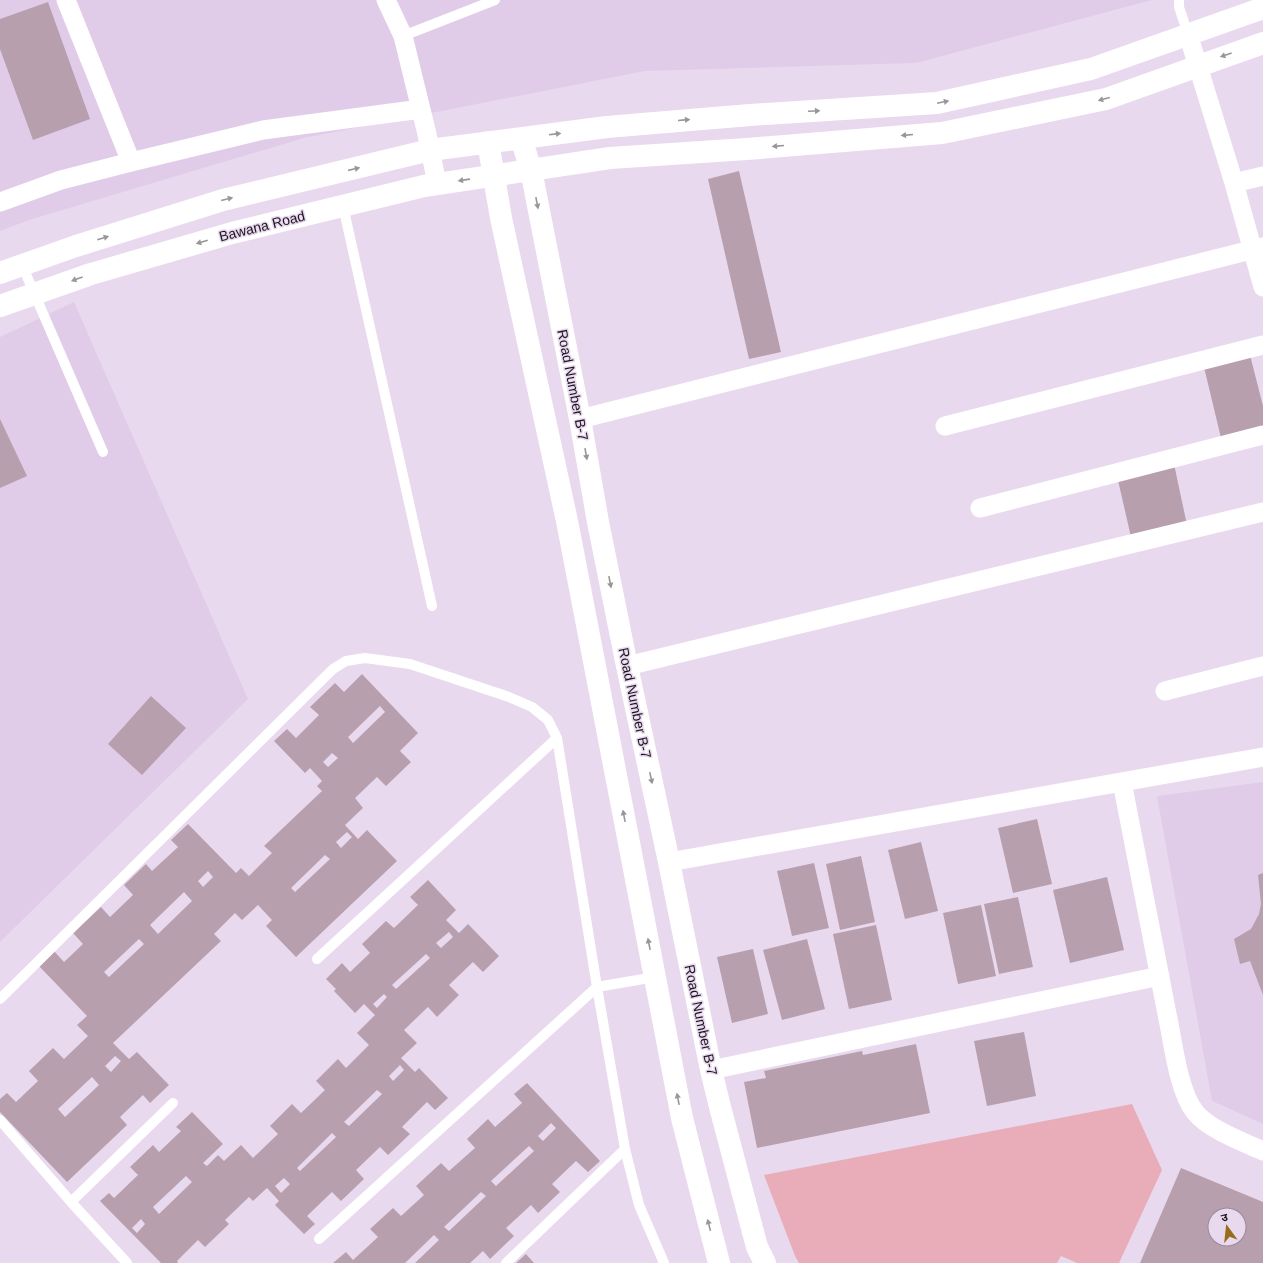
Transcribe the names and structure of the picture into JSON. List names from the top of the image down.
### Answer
{
  "streets": {
    "main road": ["Bawana Road", "Road Number B-7"]
  },
  "crossings": [
    ["Bawana Road", "Road Number B-7"]
  ],
  "north": "top"
}
